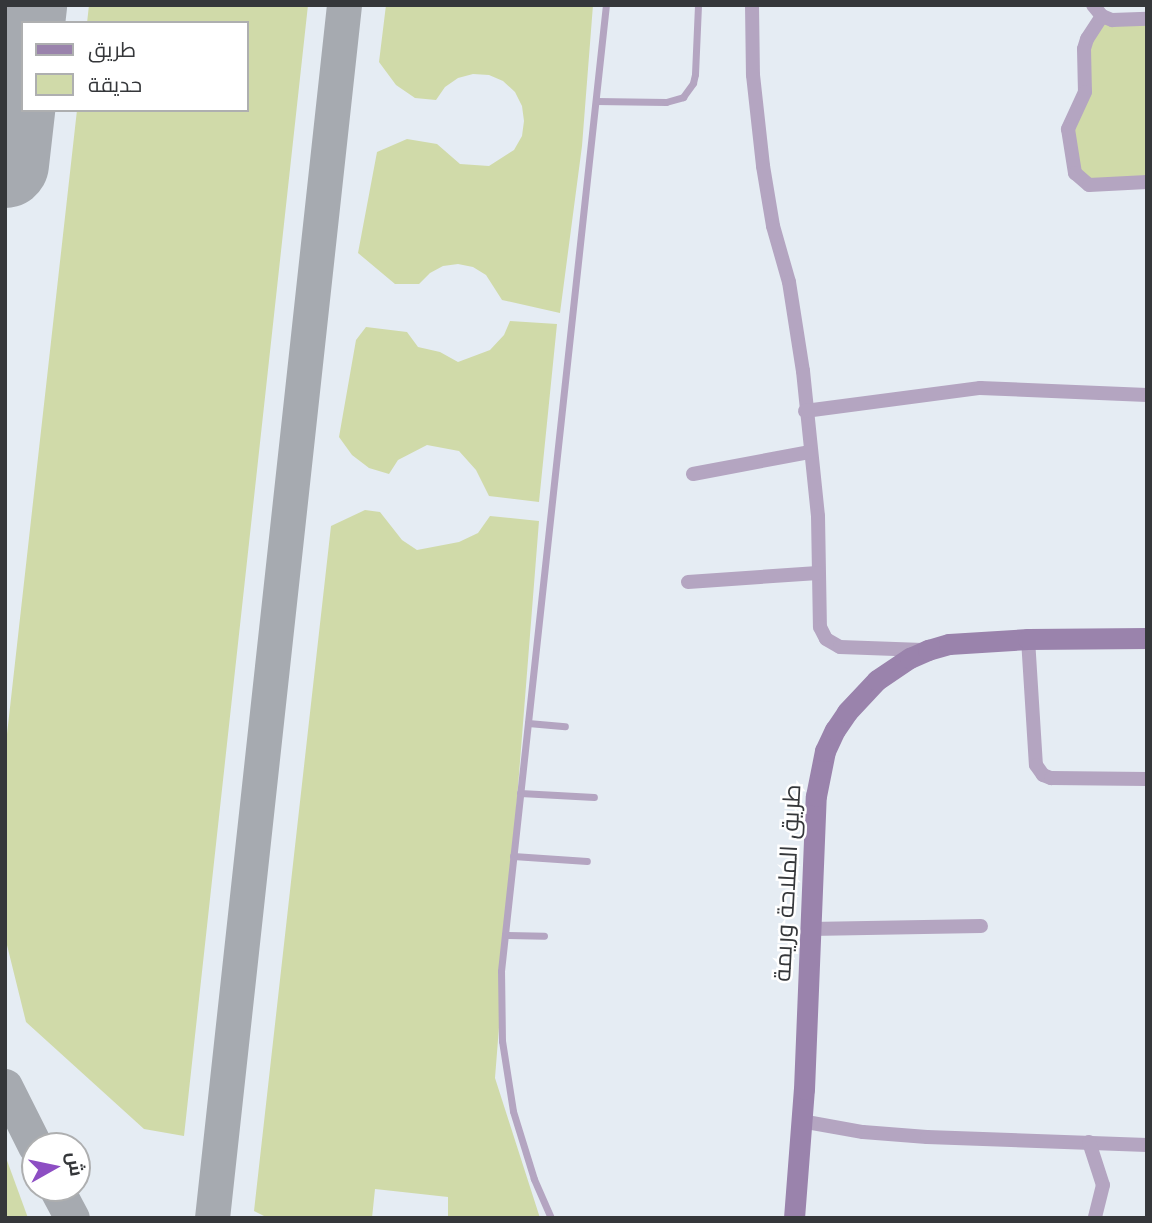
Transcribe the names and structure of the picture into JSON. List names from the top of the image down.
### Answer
{
  "streets": {
    "street": ["طريق الملاحة وريمة"]
  },
  "legend": ["طريق", "حديقة"],
  "north": "right"
}
